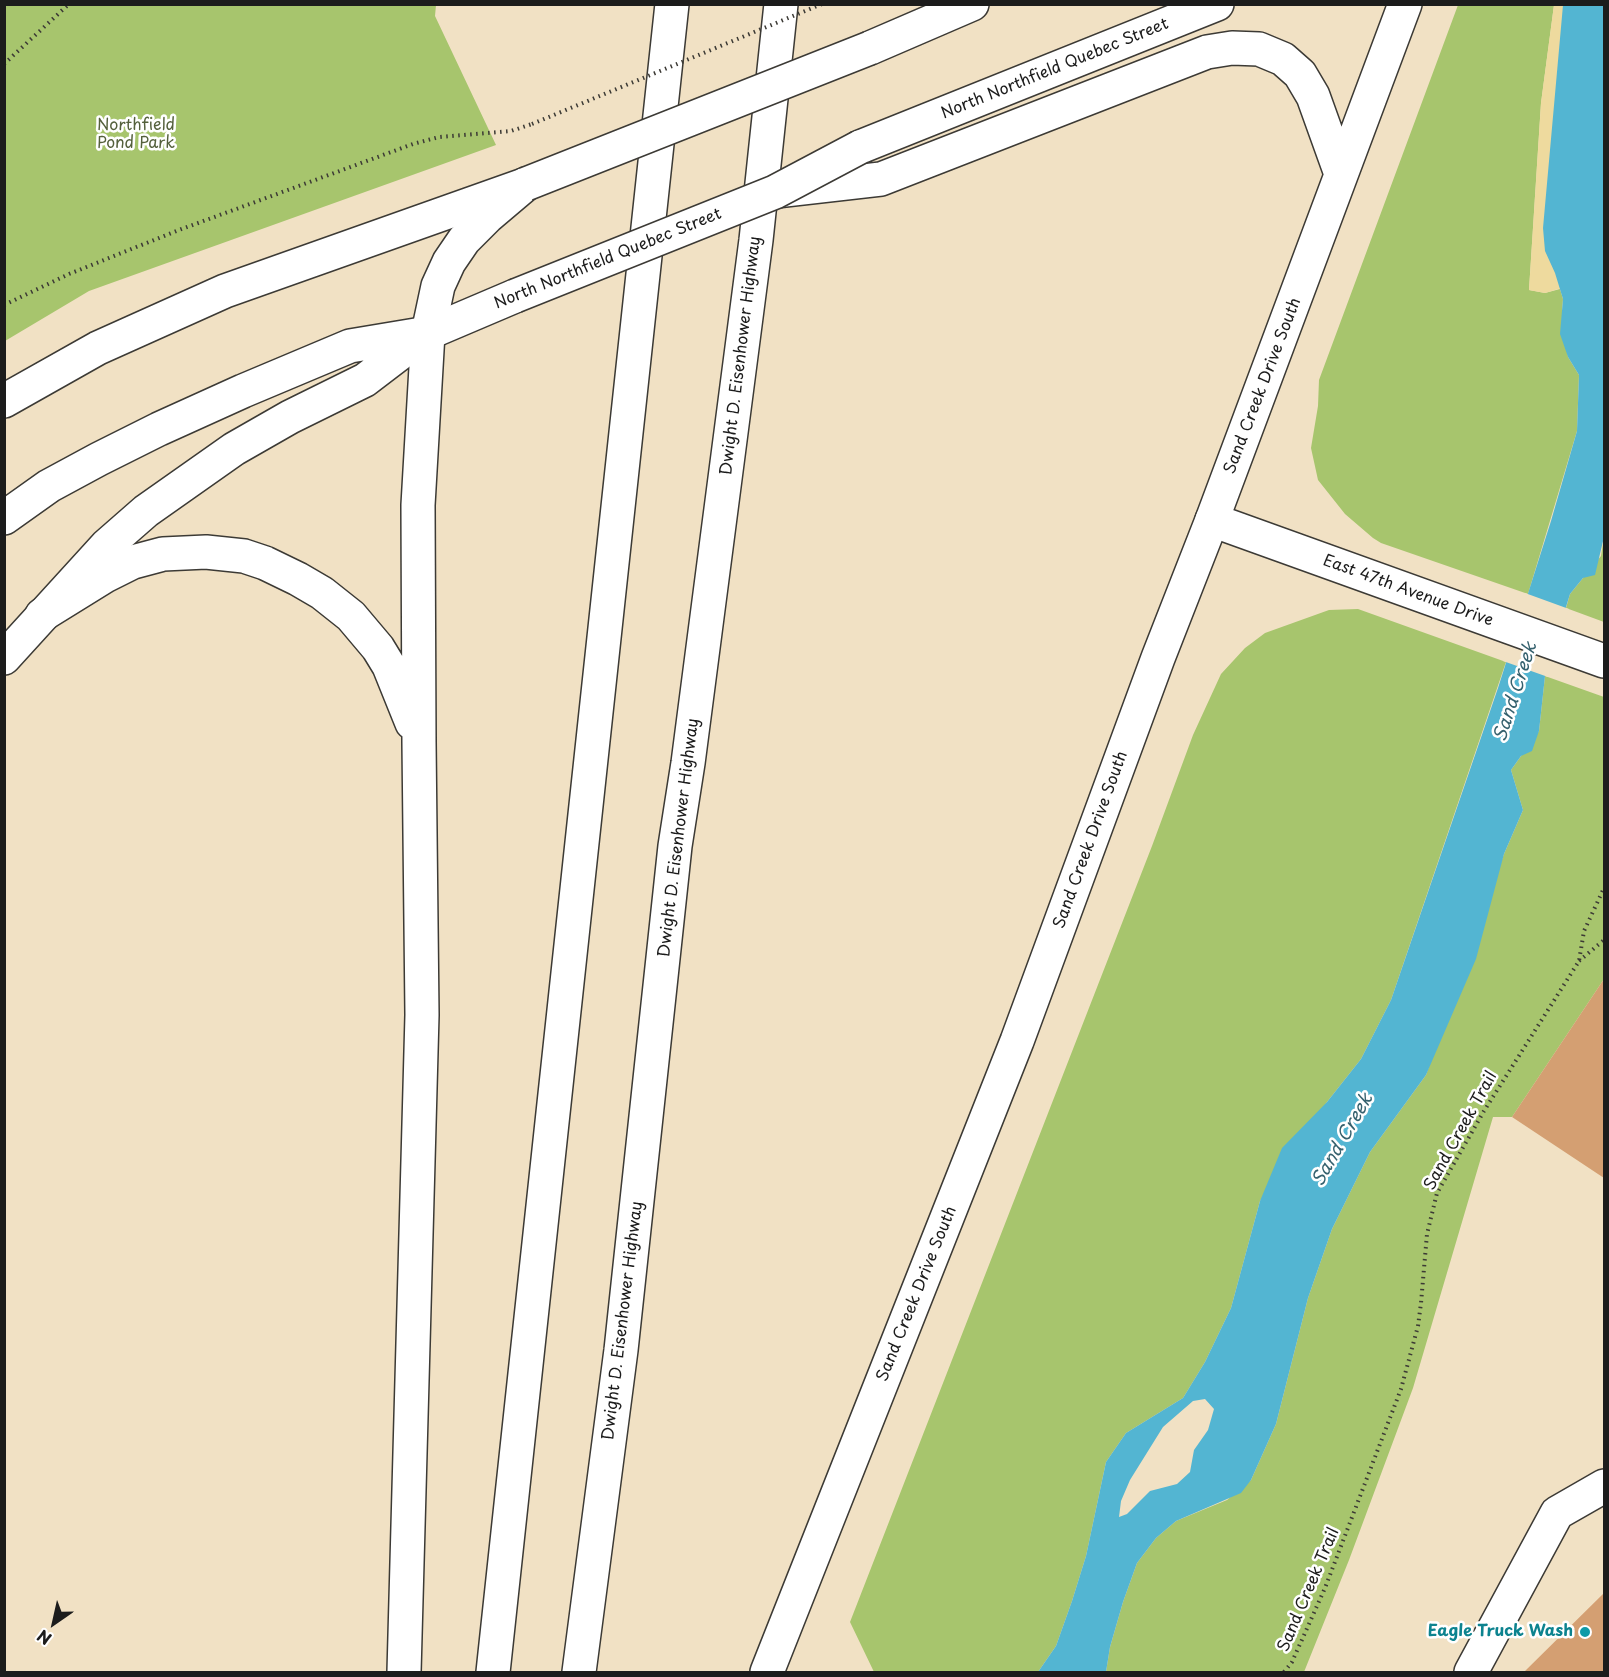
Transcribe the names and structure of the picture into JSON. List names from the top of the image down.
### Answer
{
  "streets": {
    "main road": [
      "North Northfield Quebec Street",
      "Dwight D. Eisenhower Highway",
      "Sand Creek Drive South",
      "East 47th Avenue Drive"
    ],
    "path": ["Sand Creek Trail"]
  },
  "crossings": [
    ["Sand Creek Drive South", "East 47th Avenue Drive"]
  ],
  "water": ["Sand Creek"],
  "parks": ["Northfield Pond Park"],
  "places": ["Eagle Truck Wash"],
  "north": "bottom left"
}
